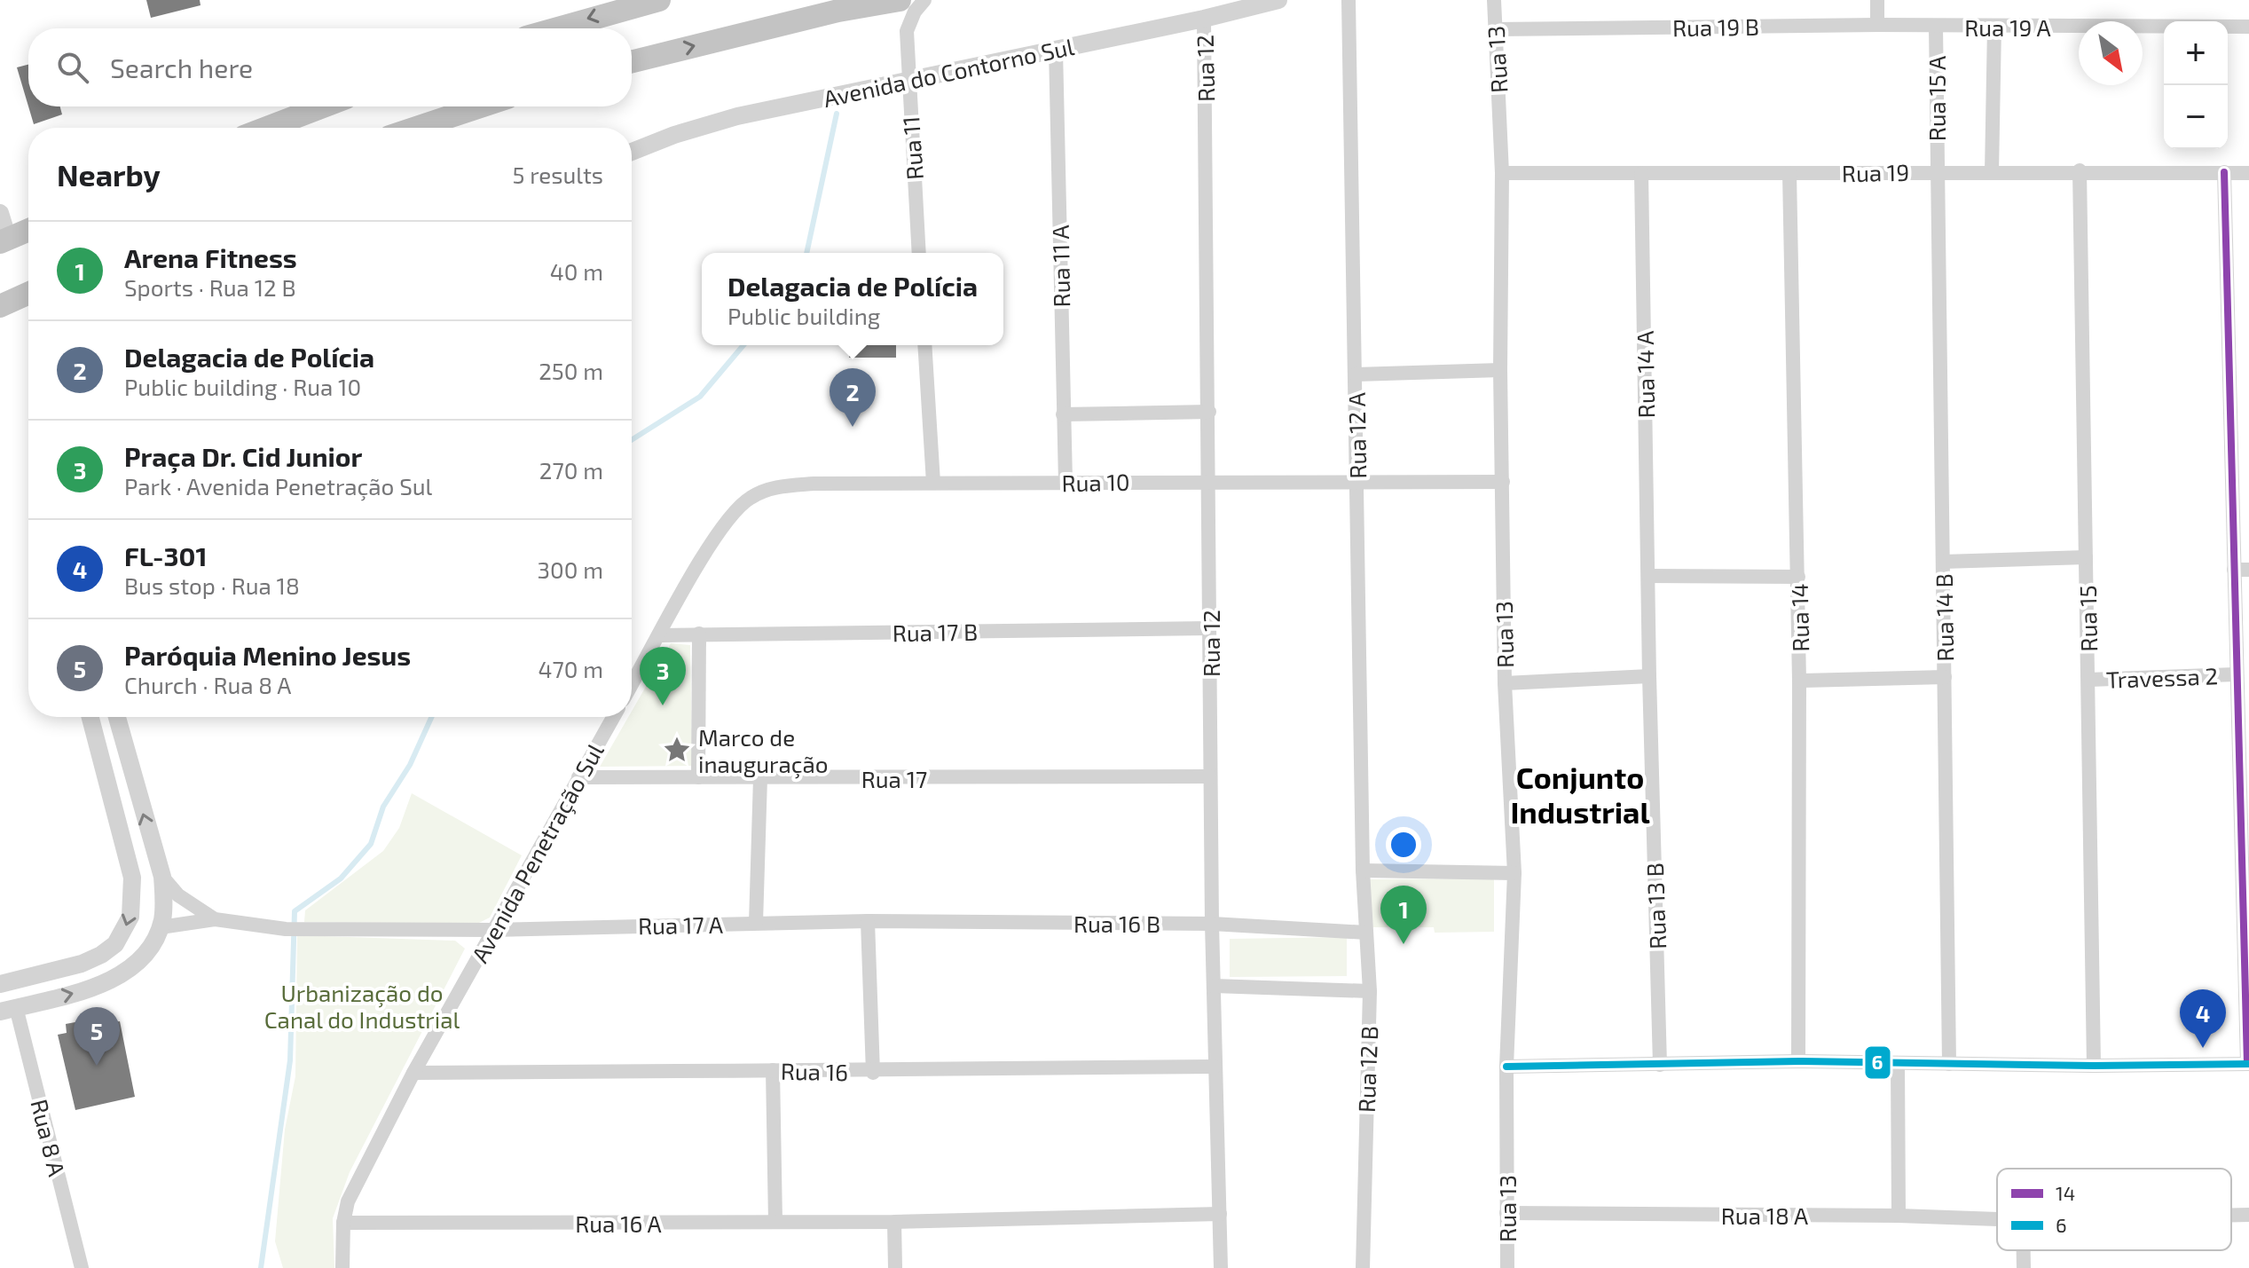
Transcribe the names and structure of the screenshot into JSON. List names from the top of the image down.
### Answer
{
  "streets": {
    "street": [
      "Rua 19 B",
      "Rua 19 A",
      "Rua 13",
      "Rua 12",
      "Avenida do Contorno Sul",
      "Rua 15 A",
      "Rua 11",
      "Rua 19",
      "Rua 11 A",
      "Rua 14 A",
      "Rua 12 A",
      "Rua 10",
      "Rua 14",
      "Rua 14 B",
      "Rua 15",
      "Rua 17 B",
      "Travessa 2",
      "Rua 17",
      "Avenida Penetração Sul",
      "Rua 13 B",
      "Rua 16 B",
      "Rua 17 A",
      "Rua 12 B",
      "Rua 16",
      "Rua 8 A",
      "Rua 18 A",
      "Rua 16 A"
    ]
  },
  "crossings": [
    ["Rua 19 B", "Rua 19 A"],
    ["Rua 19 B", "Rua 13"],
    ["Rua 19 B", "Rua 15 A"],
    ["Rua 19 A", "Rua 15 A"],
    ["Rua 13", "Rua 19"],
    ["Rua 13", "Rua 10"],
    ["Rua 13", "Rua 18 A"],
    ["Rua 12", "Avenida do Contorno Sul"],
    ["Rua 12", "Rua 10"],
    ["Rua 12", "Rua 17 B"],
    ["Rua 12", "Rua 17"],
    ["Rua 12", "Rua 16 B"],
    ["Rua 12", "Rua 16"],
    ["Avenida do Contorno Sul", "Rua 11"],
    ["Avenida do Contorno Sul", "Rua 11 A"],
    ["Rua 15 A", "Rua 19"],
    ["Rua 15 A", "Rua 14 B"],
    ["Rua 19", "Rua 14 A"],
    ["Rua 19", "Rua 14"],
    ["Rua 19", "Rua 14 B"],
    ["Rua 19", "Rua 15"],
    ["Rua 11 A", "Rua 10"],
    ["Rua 14 A", "Rua 13 B"],
    ["Rua 12 A", "Rua 10"],
    ["Rua 12 A", "Rua 12 B"],
    ["Rua 10", "Rua 17 B"],
    ["Rua 15", "Travessa 2"],
    ["Rua 17", "Avenida Penetração Sul"],
    ["Avenida Penetração Sul", "Rua 17 A"],
    ["Avenida Penetração Sul", "Rua 16"],
    ["Avenida Penetração Sul", "Rua 16 A"],
    ["Rua 16 B", "Rua 17 A"],
    ["Rua 16 B", "Rua 12 B"]
  ],
  "districts": ["Conjunto Industrial"],
  "parks": ["Urbanização do Canal do Industrial"],
  "places": {
    "place": ["Marco de inauguração"]
  },
  "lines": ["transit line 14", "transit line 6"],
  "legend": ["14", "6"],
  "north": "bottom right",
  "page": {
    "map_buttons": ["+", "−"],
    "search": "Search here",
    "heading": ["Nearby", "5 results"],
    "list": [
      {
        "mark": "1",
        "name": "Arena Fitness",
        "note": "Sports · Rua 12 B",
        "value": "40 m"
      },
      {
        "mark": "2",
        "name": "Delagacia de Polícia",
        "note": "Public building · Rua 10",
        "value": "250 m"
      },
      {
        "mark": "3",
        "name": "Praça Dr. Cid Junior",
        "note": "Park · Avenida Penetração Sul",
        "value": "270 m"
      },
      {
        "mark": "4",
        "name": "FL-301",
        "note": "Bus stop · Rua 18",
        "value": "300 m"
      },
      {
        "mark": "5",
        "name": "Paróquia Menino Jesus",
        "note": "Church · Rua 8 A",
        "value": "470 m"
      }
    ],
    "popup": ["Delagacia de Polícia", "Public building"],
    "pins": [
      "2",
      "3",
      "1",
      "4",
      "5"
    ]
  }
}
